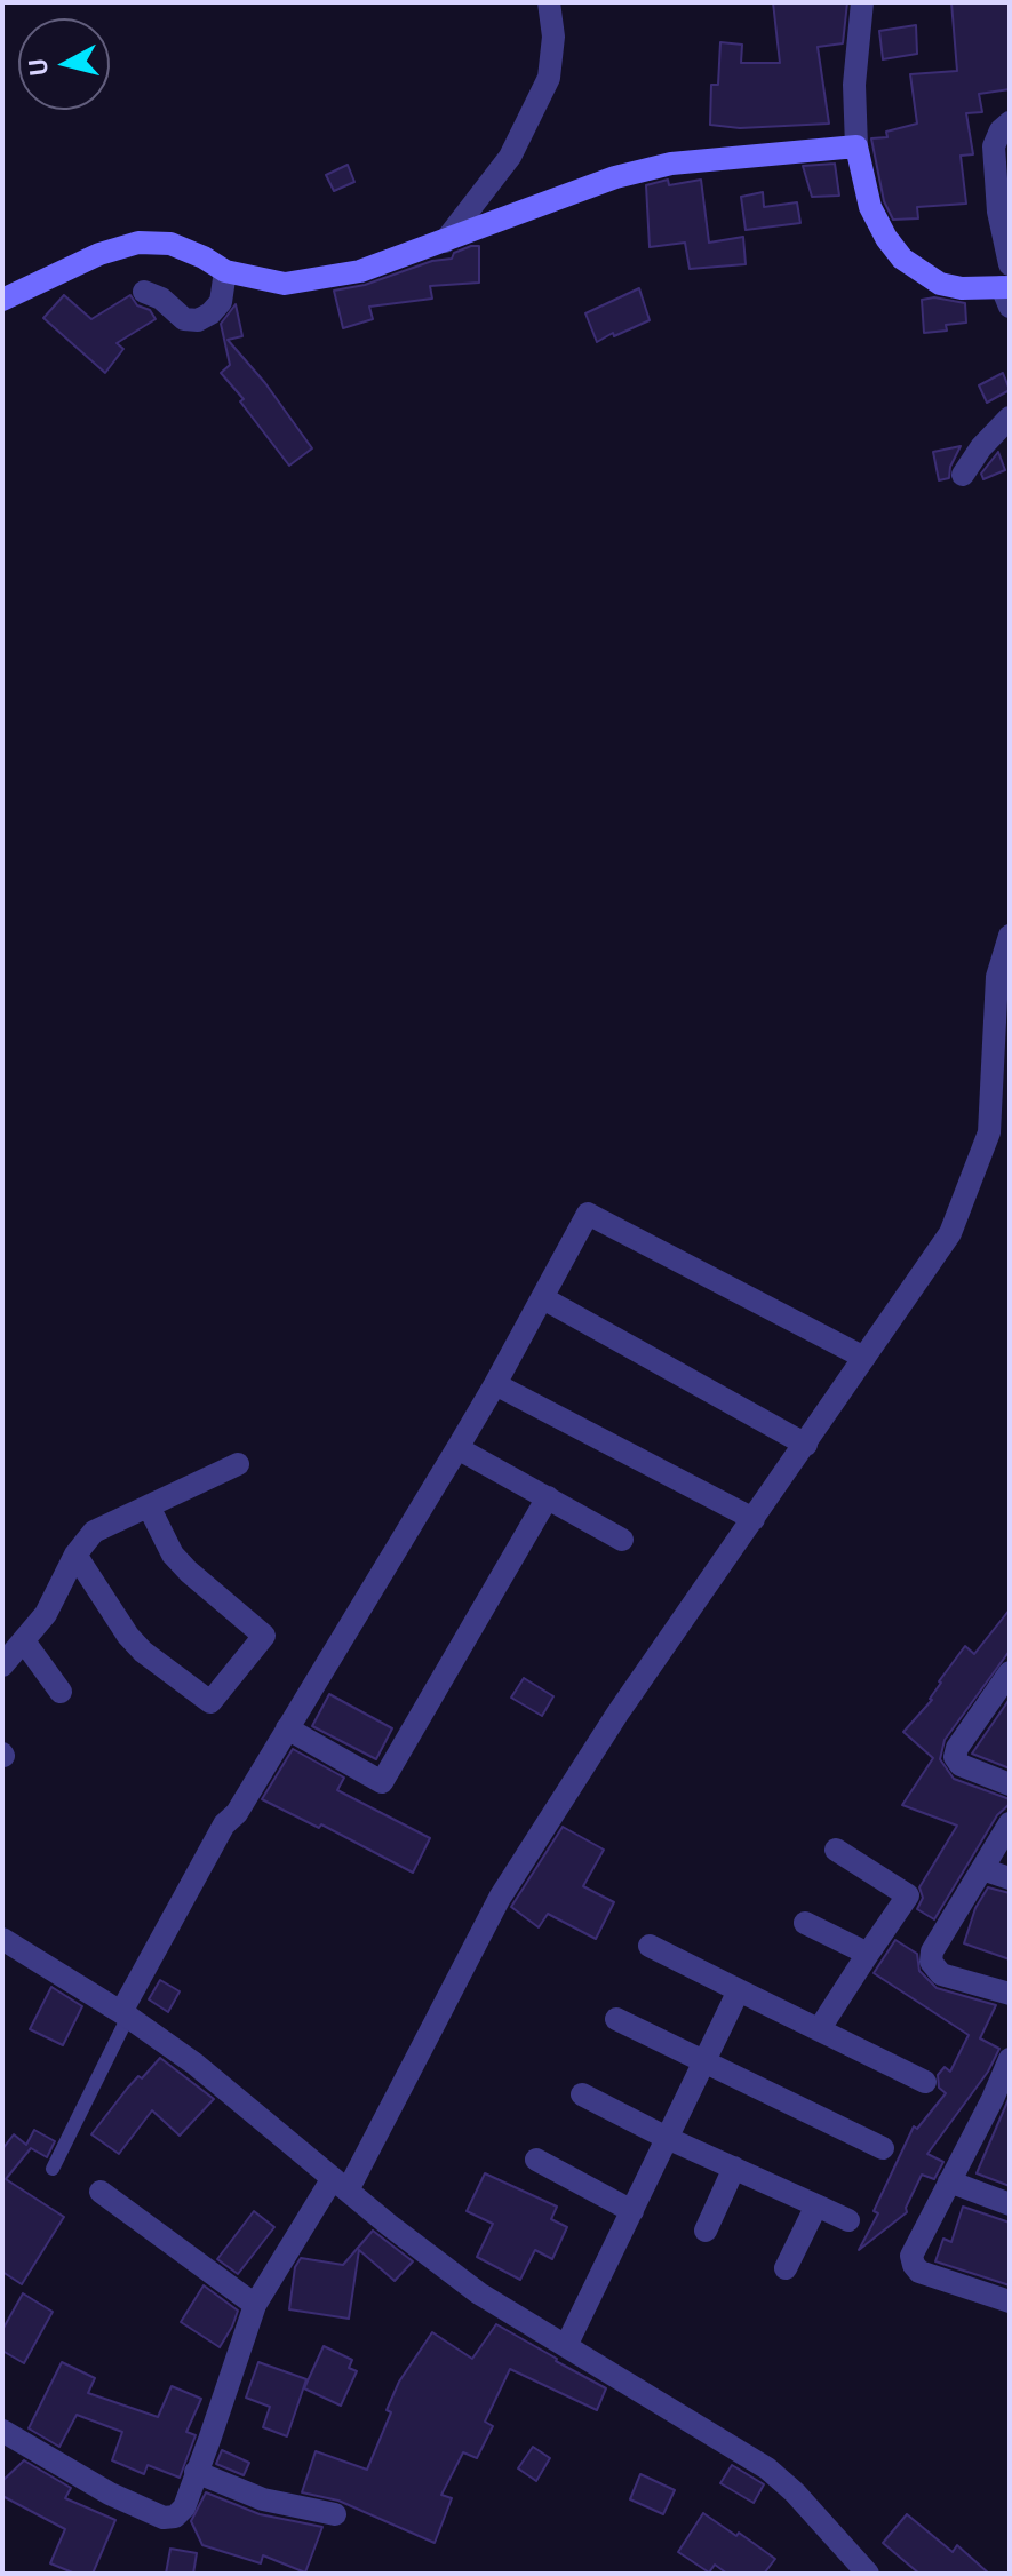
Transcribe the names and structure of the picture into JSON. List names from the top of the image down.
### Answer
{
  "north": "left"
}
